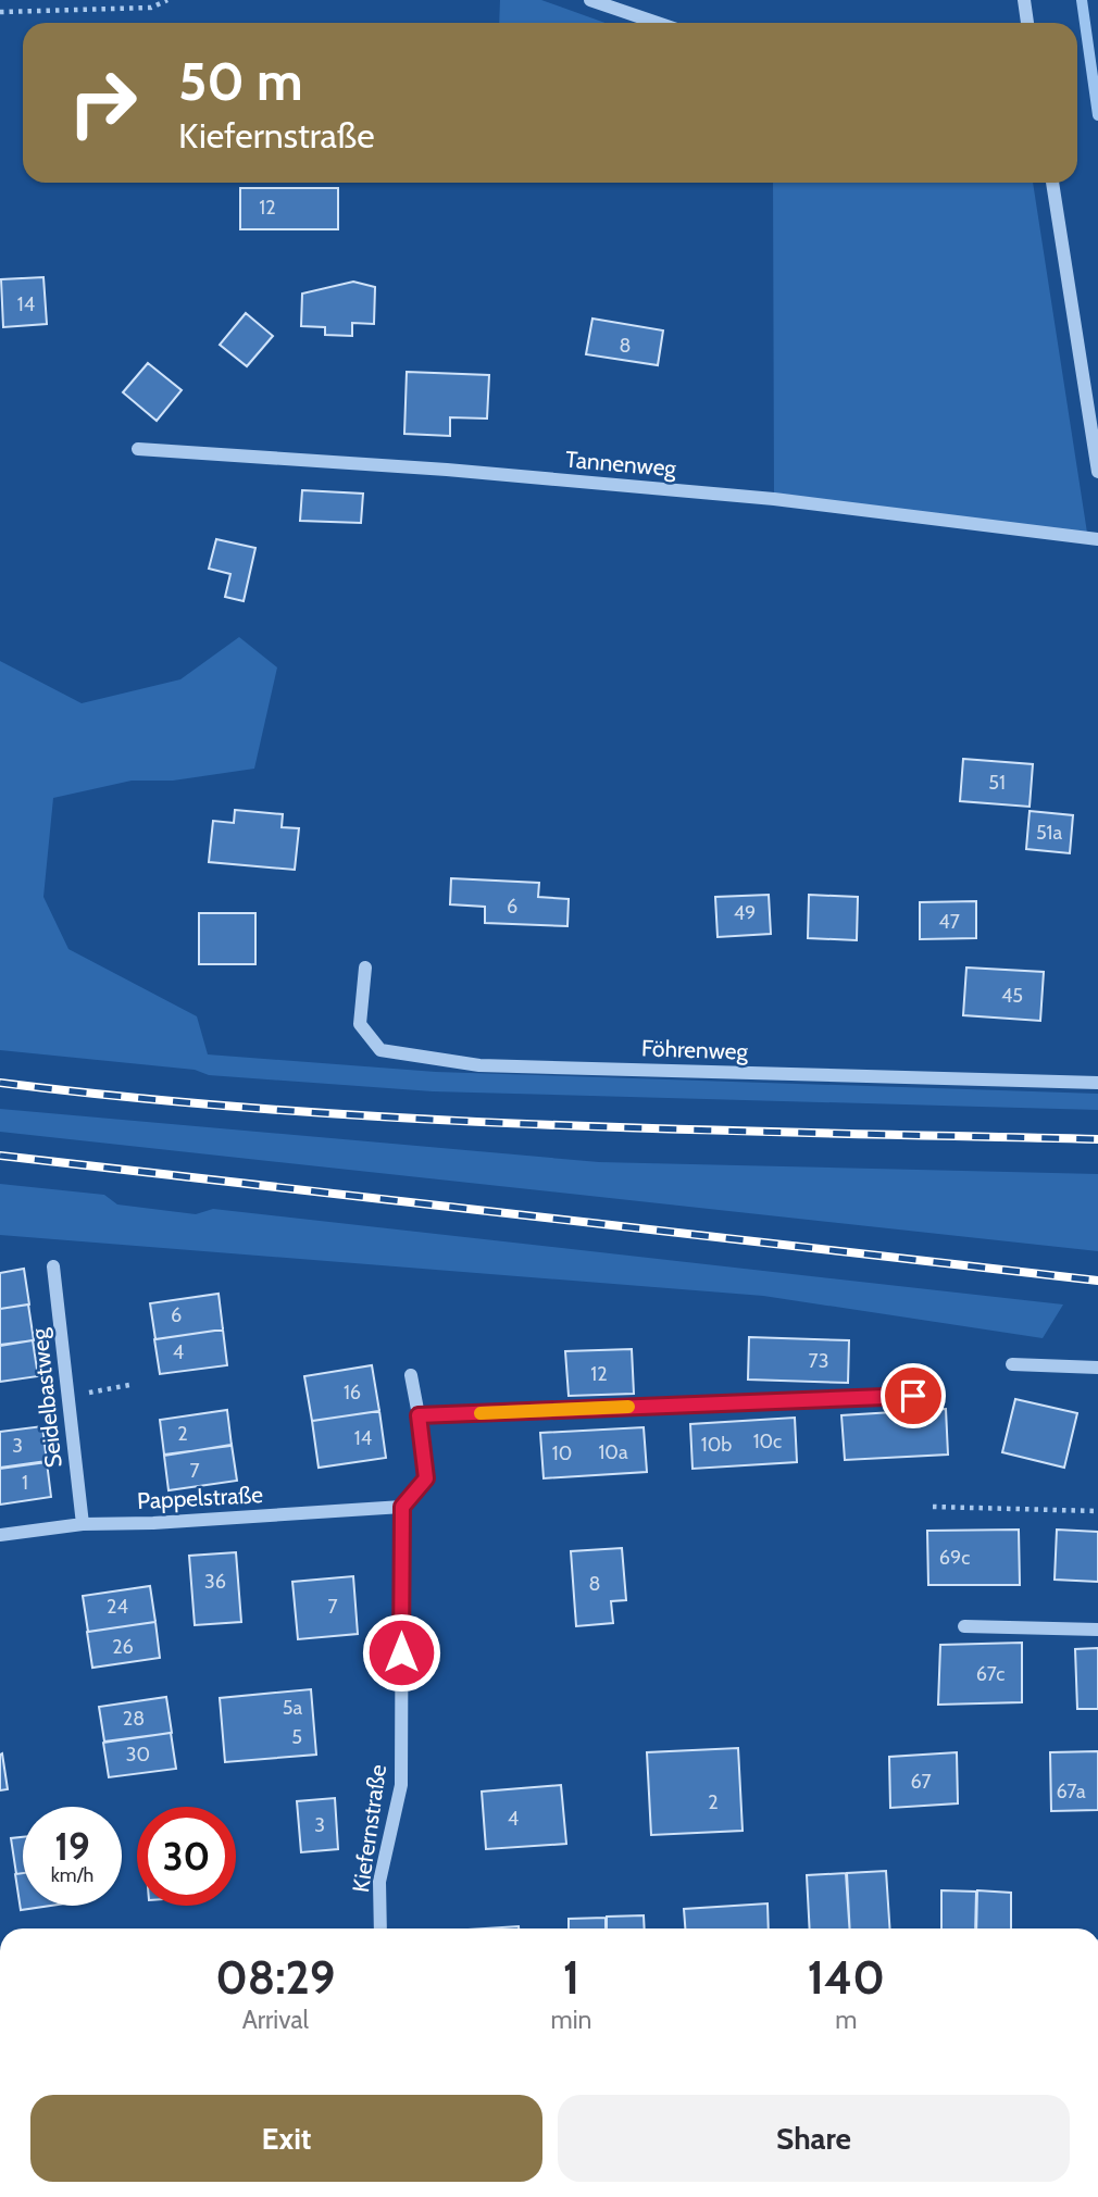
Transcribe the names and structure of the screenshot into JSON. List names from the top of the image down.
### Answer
{
  "streets": {
    "street": [
      "Tannenweg",
      "Föhrenweg",
      "Seidelbastweg",
      "Pappelstraße",
      "Kiefernstraße"
    ]
  },
  "crossings": [
    ["Seidelbastweg", "Pappelstraße"],
    ["Pappelstraße", "Kiefernstraße"]
  ],
  "house_numbers": [
    "12",
    "14",
    "8",
    "51",
    "51a",
    "6",
    "49",
    "47",
    "45",
    "6",
    "4",
    "73",
    "12",
    "16",
    "2",
    "14",
    "10c",
    "10b",
    "3",
    "10a",
    "10",
    "7",
    "1",
    "69c",
    "36",
    "8",
    "24",
    "7",
    "26",
    "67c",
    "5a",
    "28",
    "5",
    "30",
    "67",
    "67a",
    "2",
    "4",
    "3"
  ],
  "page": {
    "turn": ["50 m", "Kiefernstraße"],
    "speed": "19 km/h",
    "limit": "30",
    "eta": [
      "08:29",
      "Arrival",
      "1",
      "min",
      "140",
      "m"
    ],
    "buttons": ["Exit", "Share"]
  }
}
